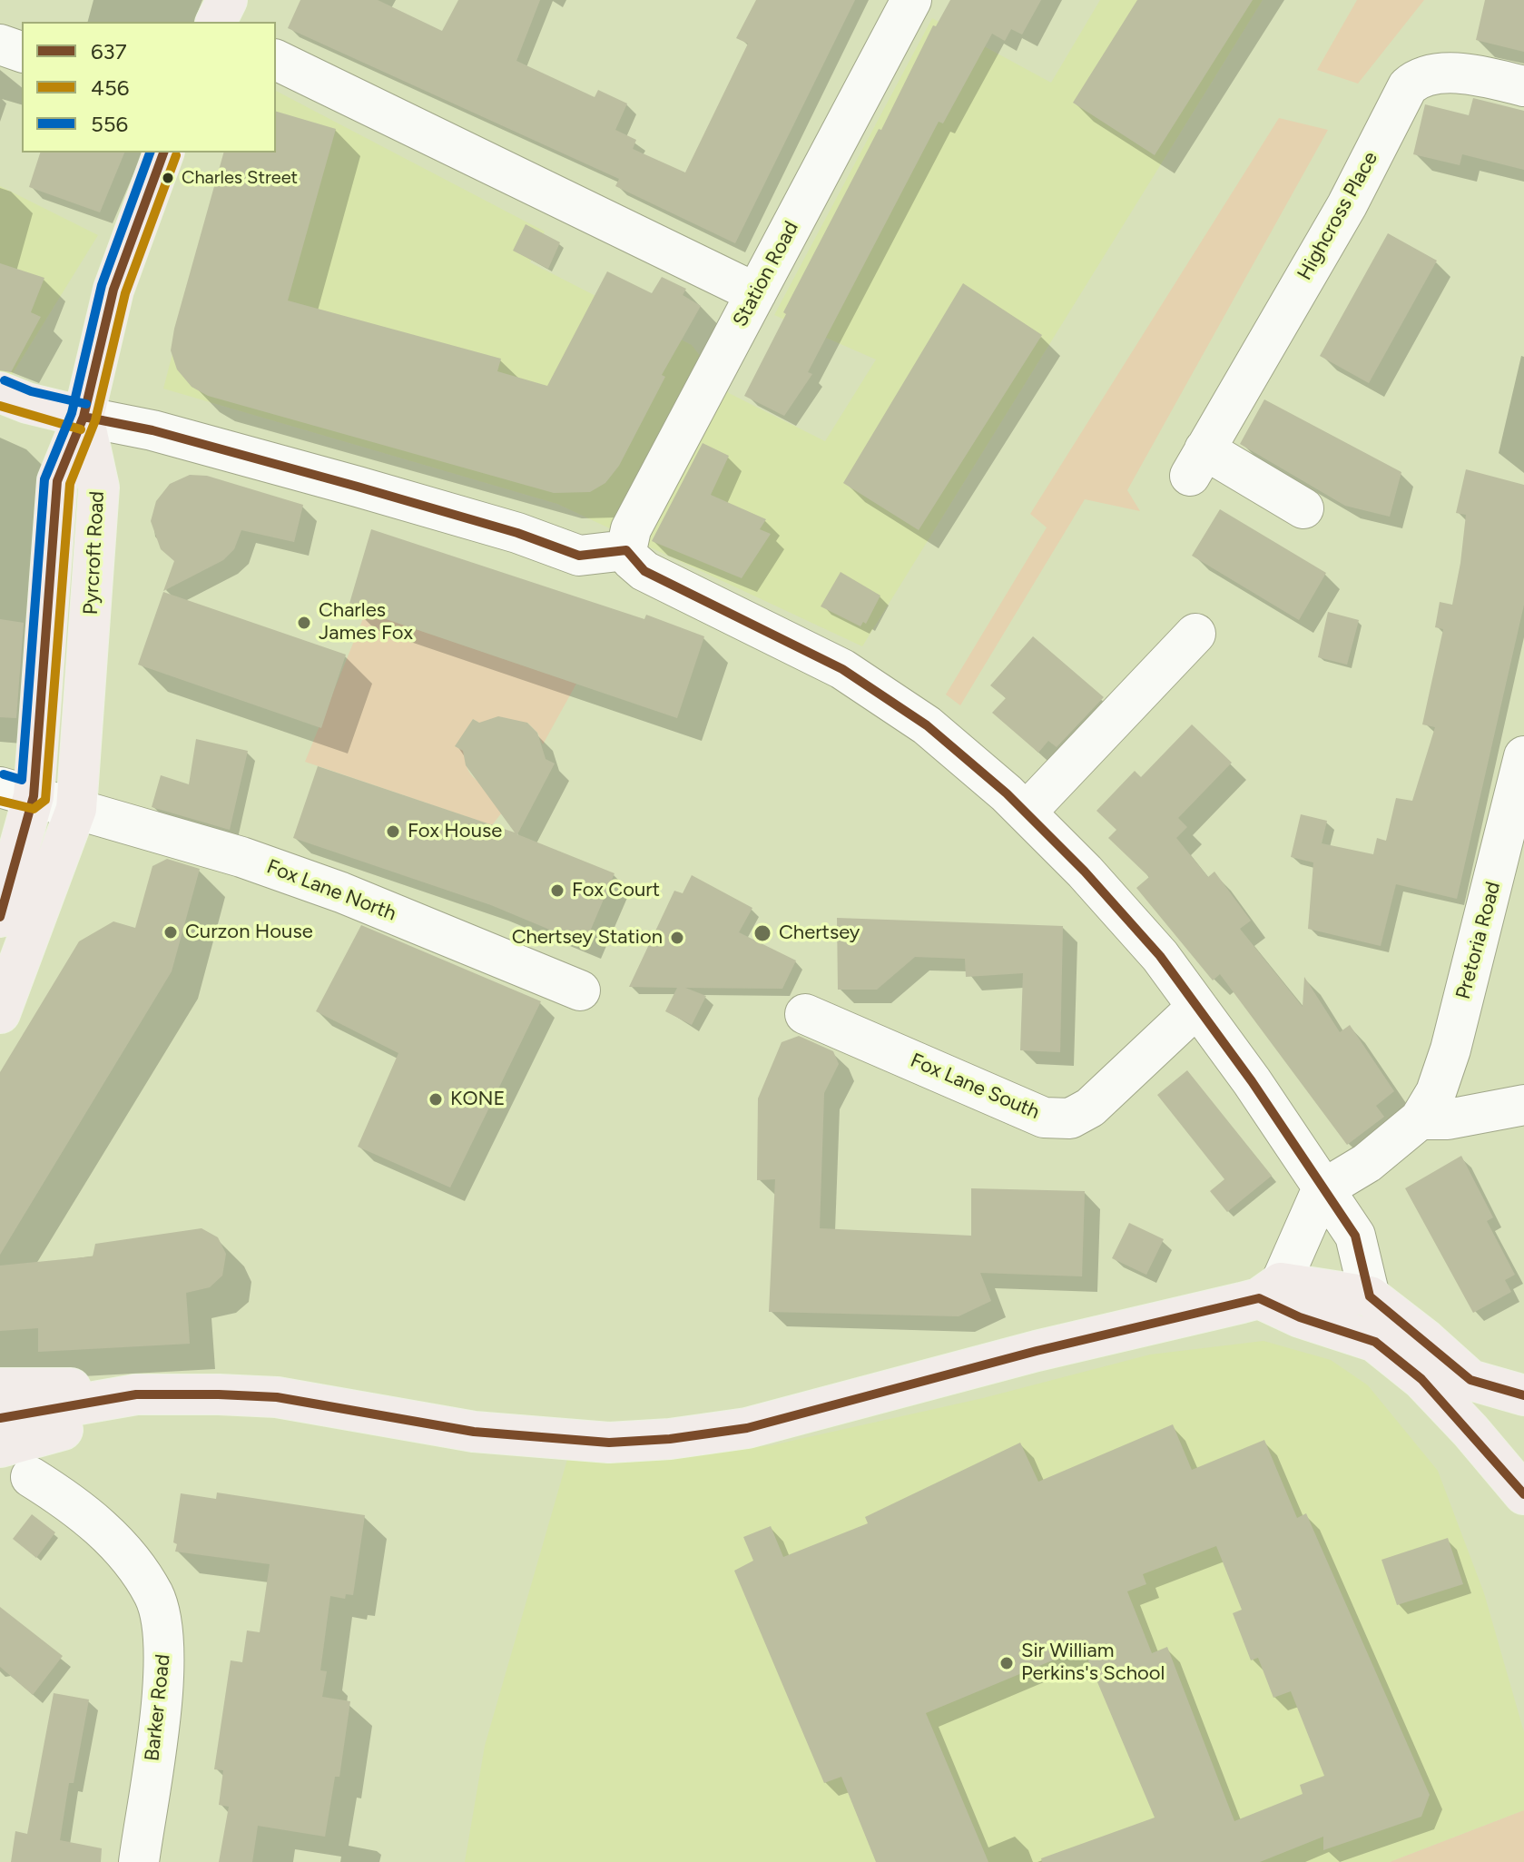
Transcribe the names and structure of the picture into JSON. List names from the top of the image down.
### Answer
{
  "streets": {
    "main road": ["Pyrcroft Road"],
    "street": [
      "Highcross Place",
      "Station Road",
      "Fox Lane North",
      "Pretoria Road",
      "Fox Lane South",
      "Barker Road"
    ]
  },
  "crossings": [
    ["Pyrcroft Road", "Fox Lane North"]
  ],
  "places": [
    "Charles Street",
    "Charles James Fox",
    "Fox House",
    "Fox Court",
    "Curzon House",
    "Chertsey",
    "Chertsey Station",
    "KONE",
    "Sir William Perkins's School"
  ],
  "lines": ["transit line 637", "transit line 556", "transit line 456"],
  "legend": ["637", "456", "556"]
}
